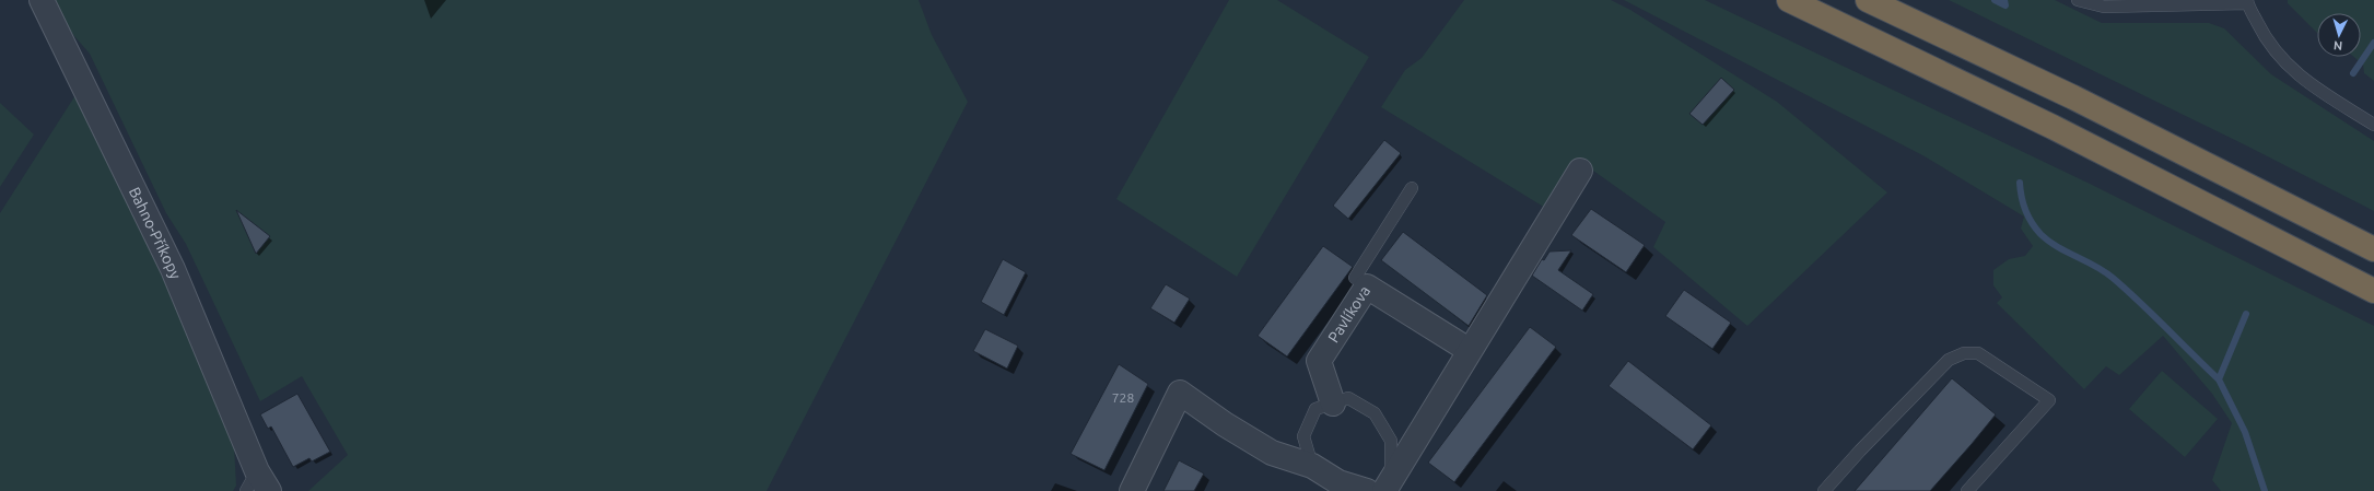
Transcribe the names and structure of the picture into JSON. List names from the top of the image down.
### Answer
{
  "streets": {
    "street": ["Bahno-Příkopy", "Pavlíkova"]
  },
  "house_numbers": ["728"],
  "north": "bottom"
}
